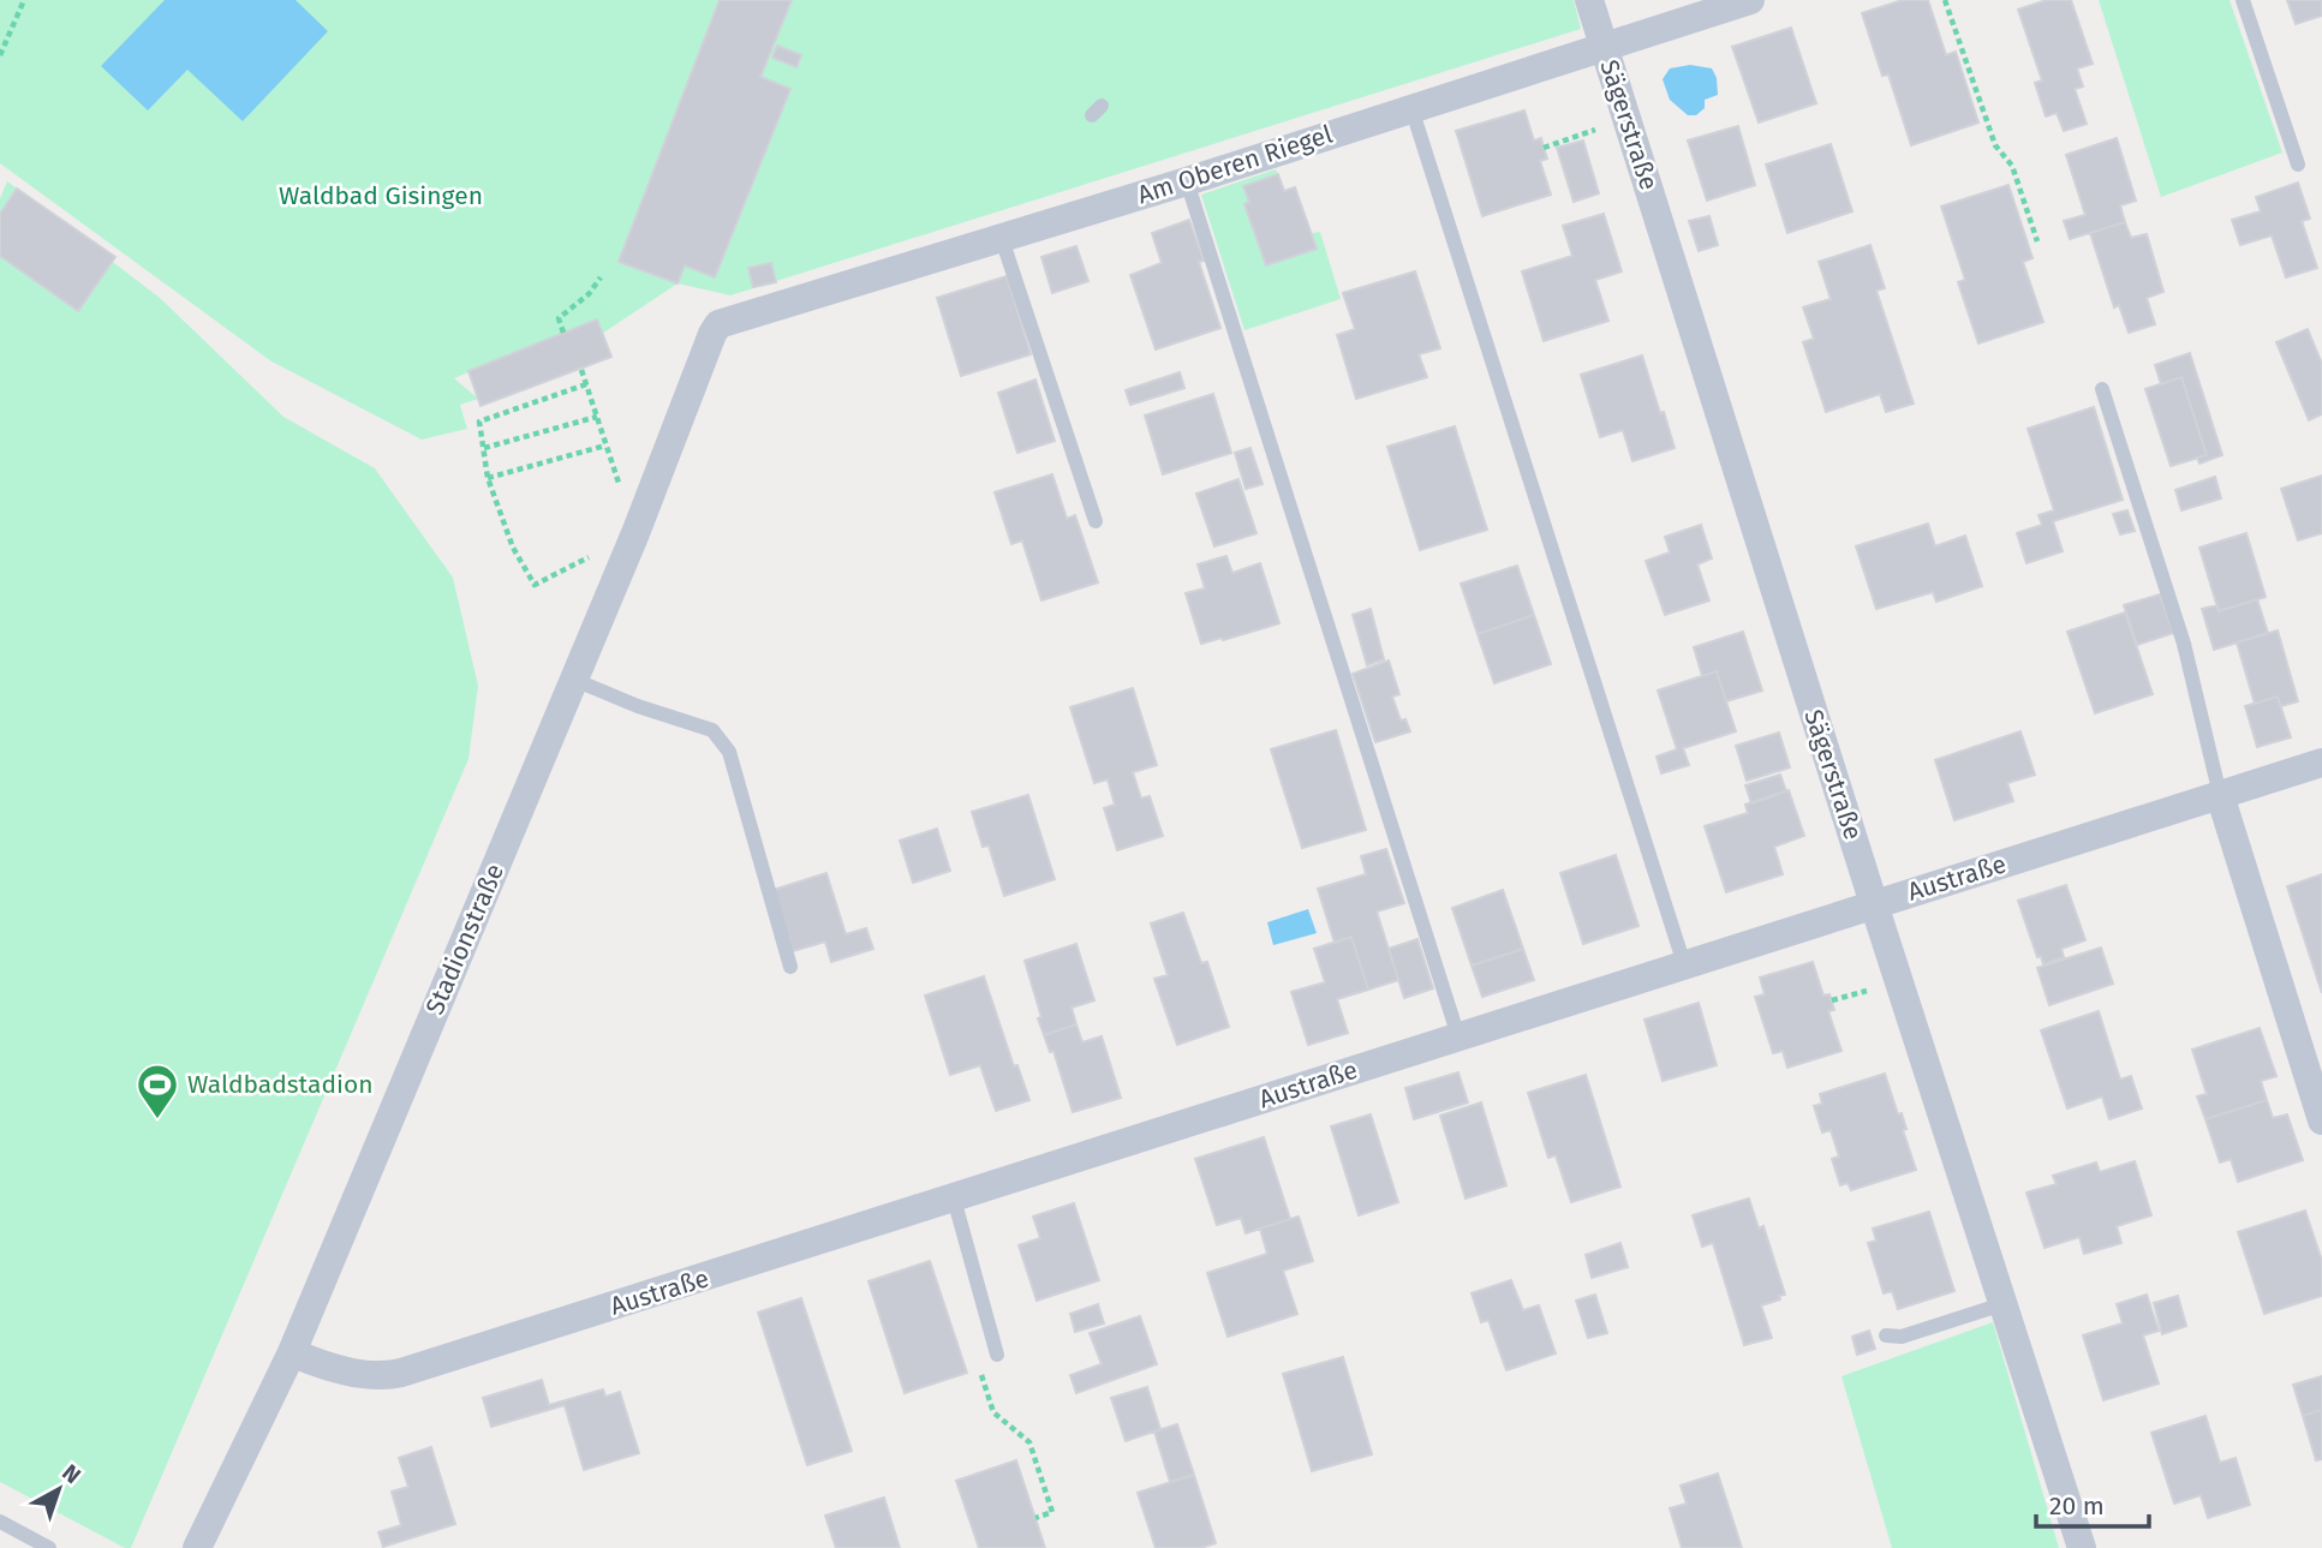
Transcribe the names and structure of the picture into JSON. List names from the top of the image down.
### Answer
{
  "streets": {
    "street": [
      "Sägerstraße",
      "Am Oberen Riegel",
      "Austraße",
      "Stadionstraße"
    ]
  },
  "crossings": [
    ["Sägerstraße", "Am Oberen Riegel"],
    ["Sägerstraße", "Austraße"],
    ["Am Oberen Riegel", "Stadionstraße"],
    ["Austraße", "Stadionstraße"]
  ],
  "parks": ["Waldbad Gisingen"],
  "places": {
    "sports": ["Waldbadstadion"]
  },
  "scale_bar": "20 m",
  "north": "top right"
}
